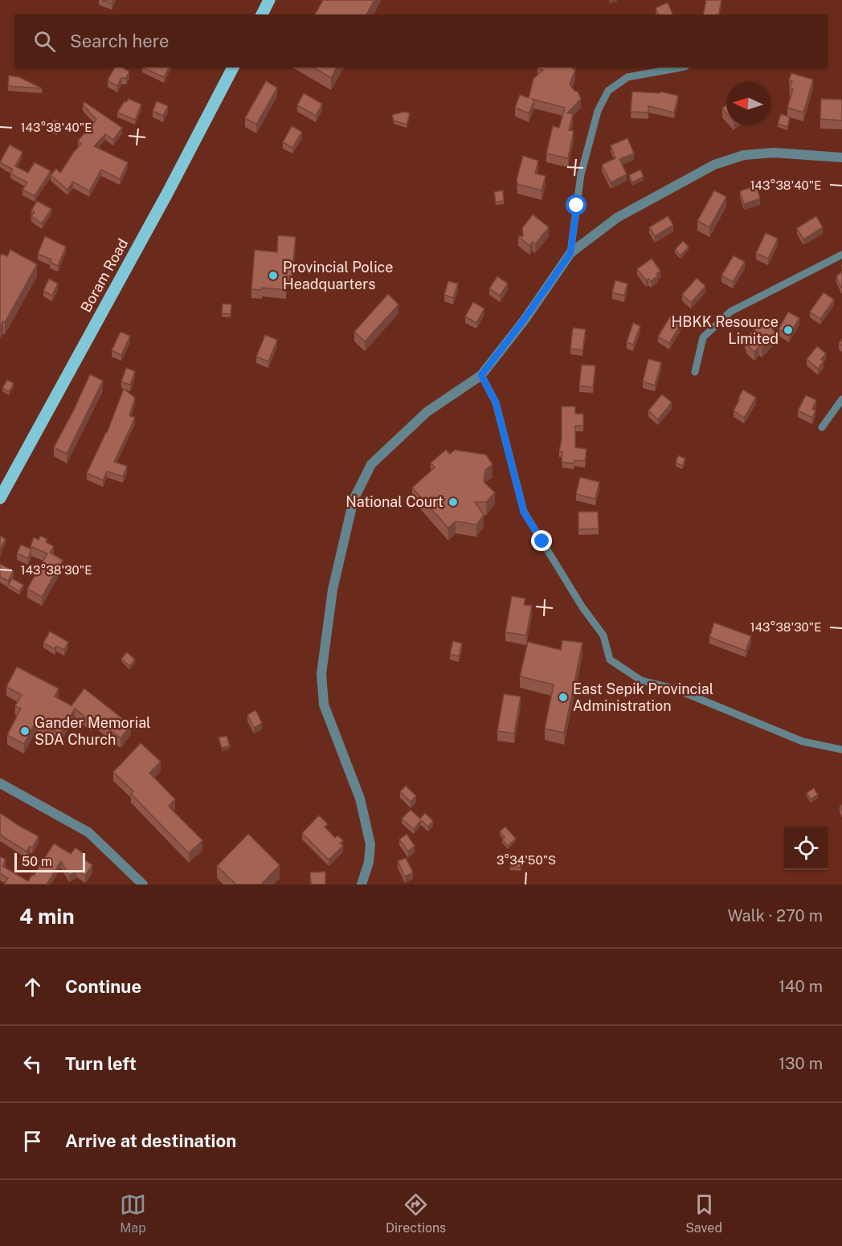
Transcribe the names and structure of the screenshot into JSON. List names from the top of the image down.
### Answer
{
  "streets": {
    "main road": ["Boram Road"]
  },
  "places": [
    "Provincial Police Headquarters",
    "HBKK Resource Limited",
    "National Court",
    "East Sepik Provincial Administration",
    "Gander Memorial SDA Church"
  ],
  "scale_bar": "50 m",
  "north": "left",
  "page": {
    "search": "Search here",
    "scale": "50 m",
    "heading": ["4 min", "Walk · 270 m"],
    "list": [
      ["Continue", "140 m"],
      ["Turn left", "130 m"],
      "Arrive at destination"
    ],
    "nav": ["Map", "Directions", "Saved"]
  },
  "coordinates": ["143°38'40\"E", "143°38'30\"E", "3°34'50\"S"]
}
